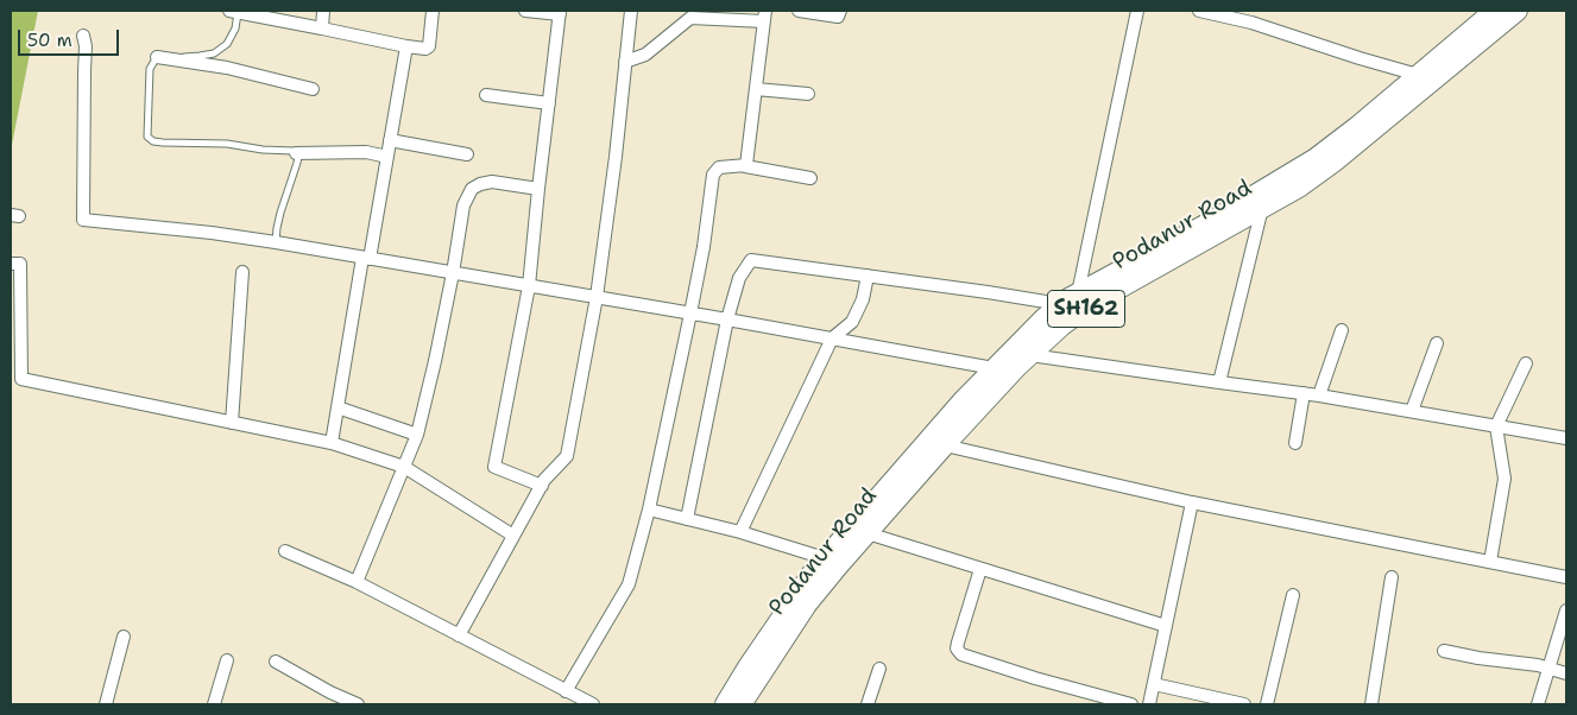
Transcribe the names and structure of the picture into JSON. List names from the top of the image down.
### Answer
{
  "streets": {
    "main road": ["Podanur Road", "SH162"]
  },
  "scale_bar": "50 m"
}
